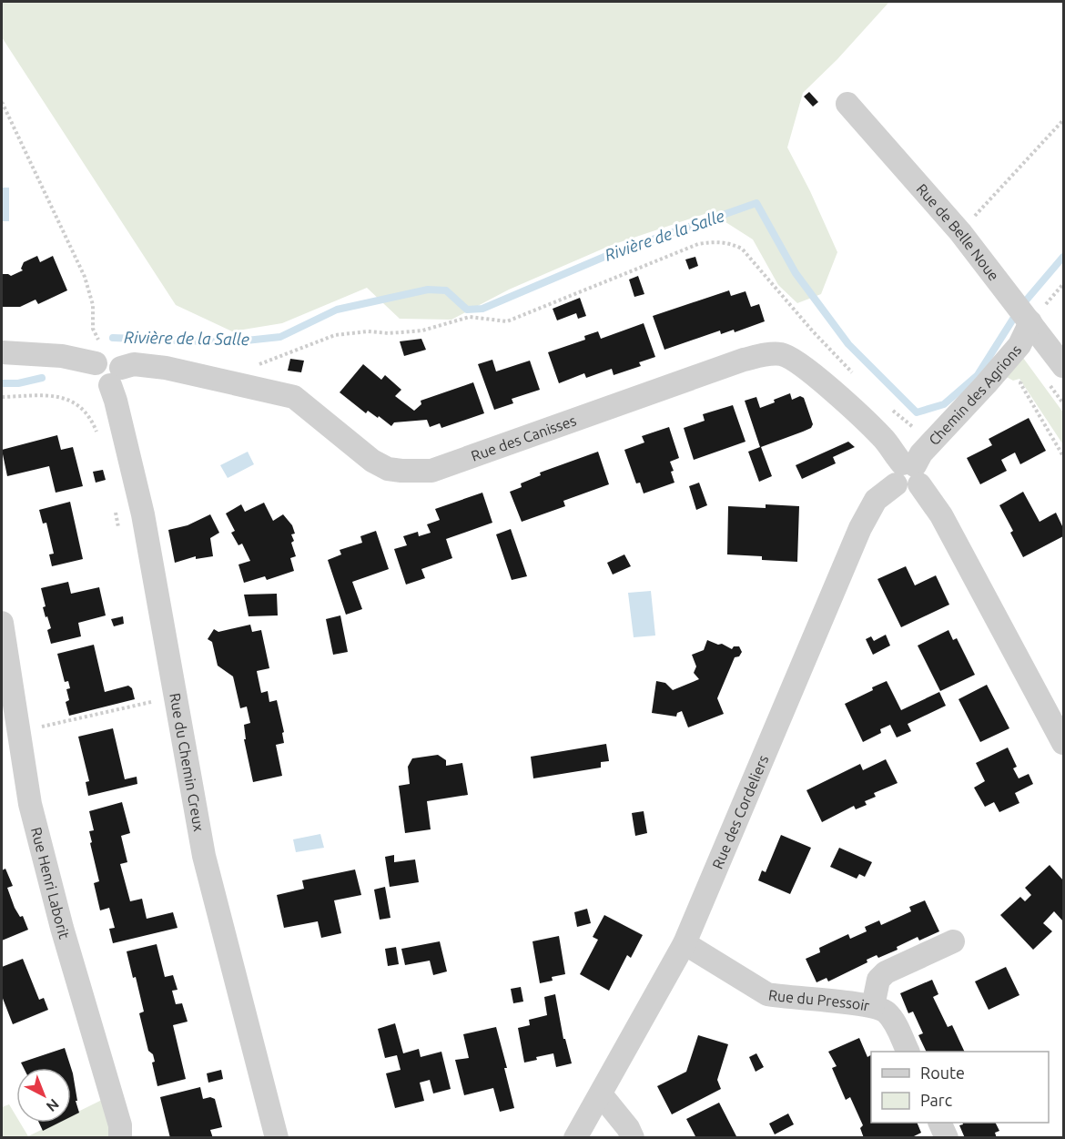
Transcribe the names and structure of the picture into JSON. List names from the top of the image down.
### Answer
{
  "streets": {
    "street": [
      "Rue de Belle Noue",
      "Chemin des Agrions",
      "Rue des Canisses",
      "Rue du Chemin Creux",
      "Rue des Cordeliers",
      "Rue Henri Laborit",
      "Rue du Pressoir"
    ]
  },
  "crossings": [
    ["Rue de Belle Noue", "Chemin des Agrions"],
    ["Chemin des Agrions", "Rue des Canisses"],
    ["Chemin des Agrions", "Rue des Cordeliers"],
    ["Rue des Canisses", "Rue du Chemin Creux"],
    ["Rue des Canisses", "Rue des Cordeliers"],
    ["Rue des Cordeliers", "Rue du Pressoir"]
  ],
  "water": ["Rivière de la Salle"],
  "legend": ["Route", "Parc"],
  "north": "bottom right"
}
